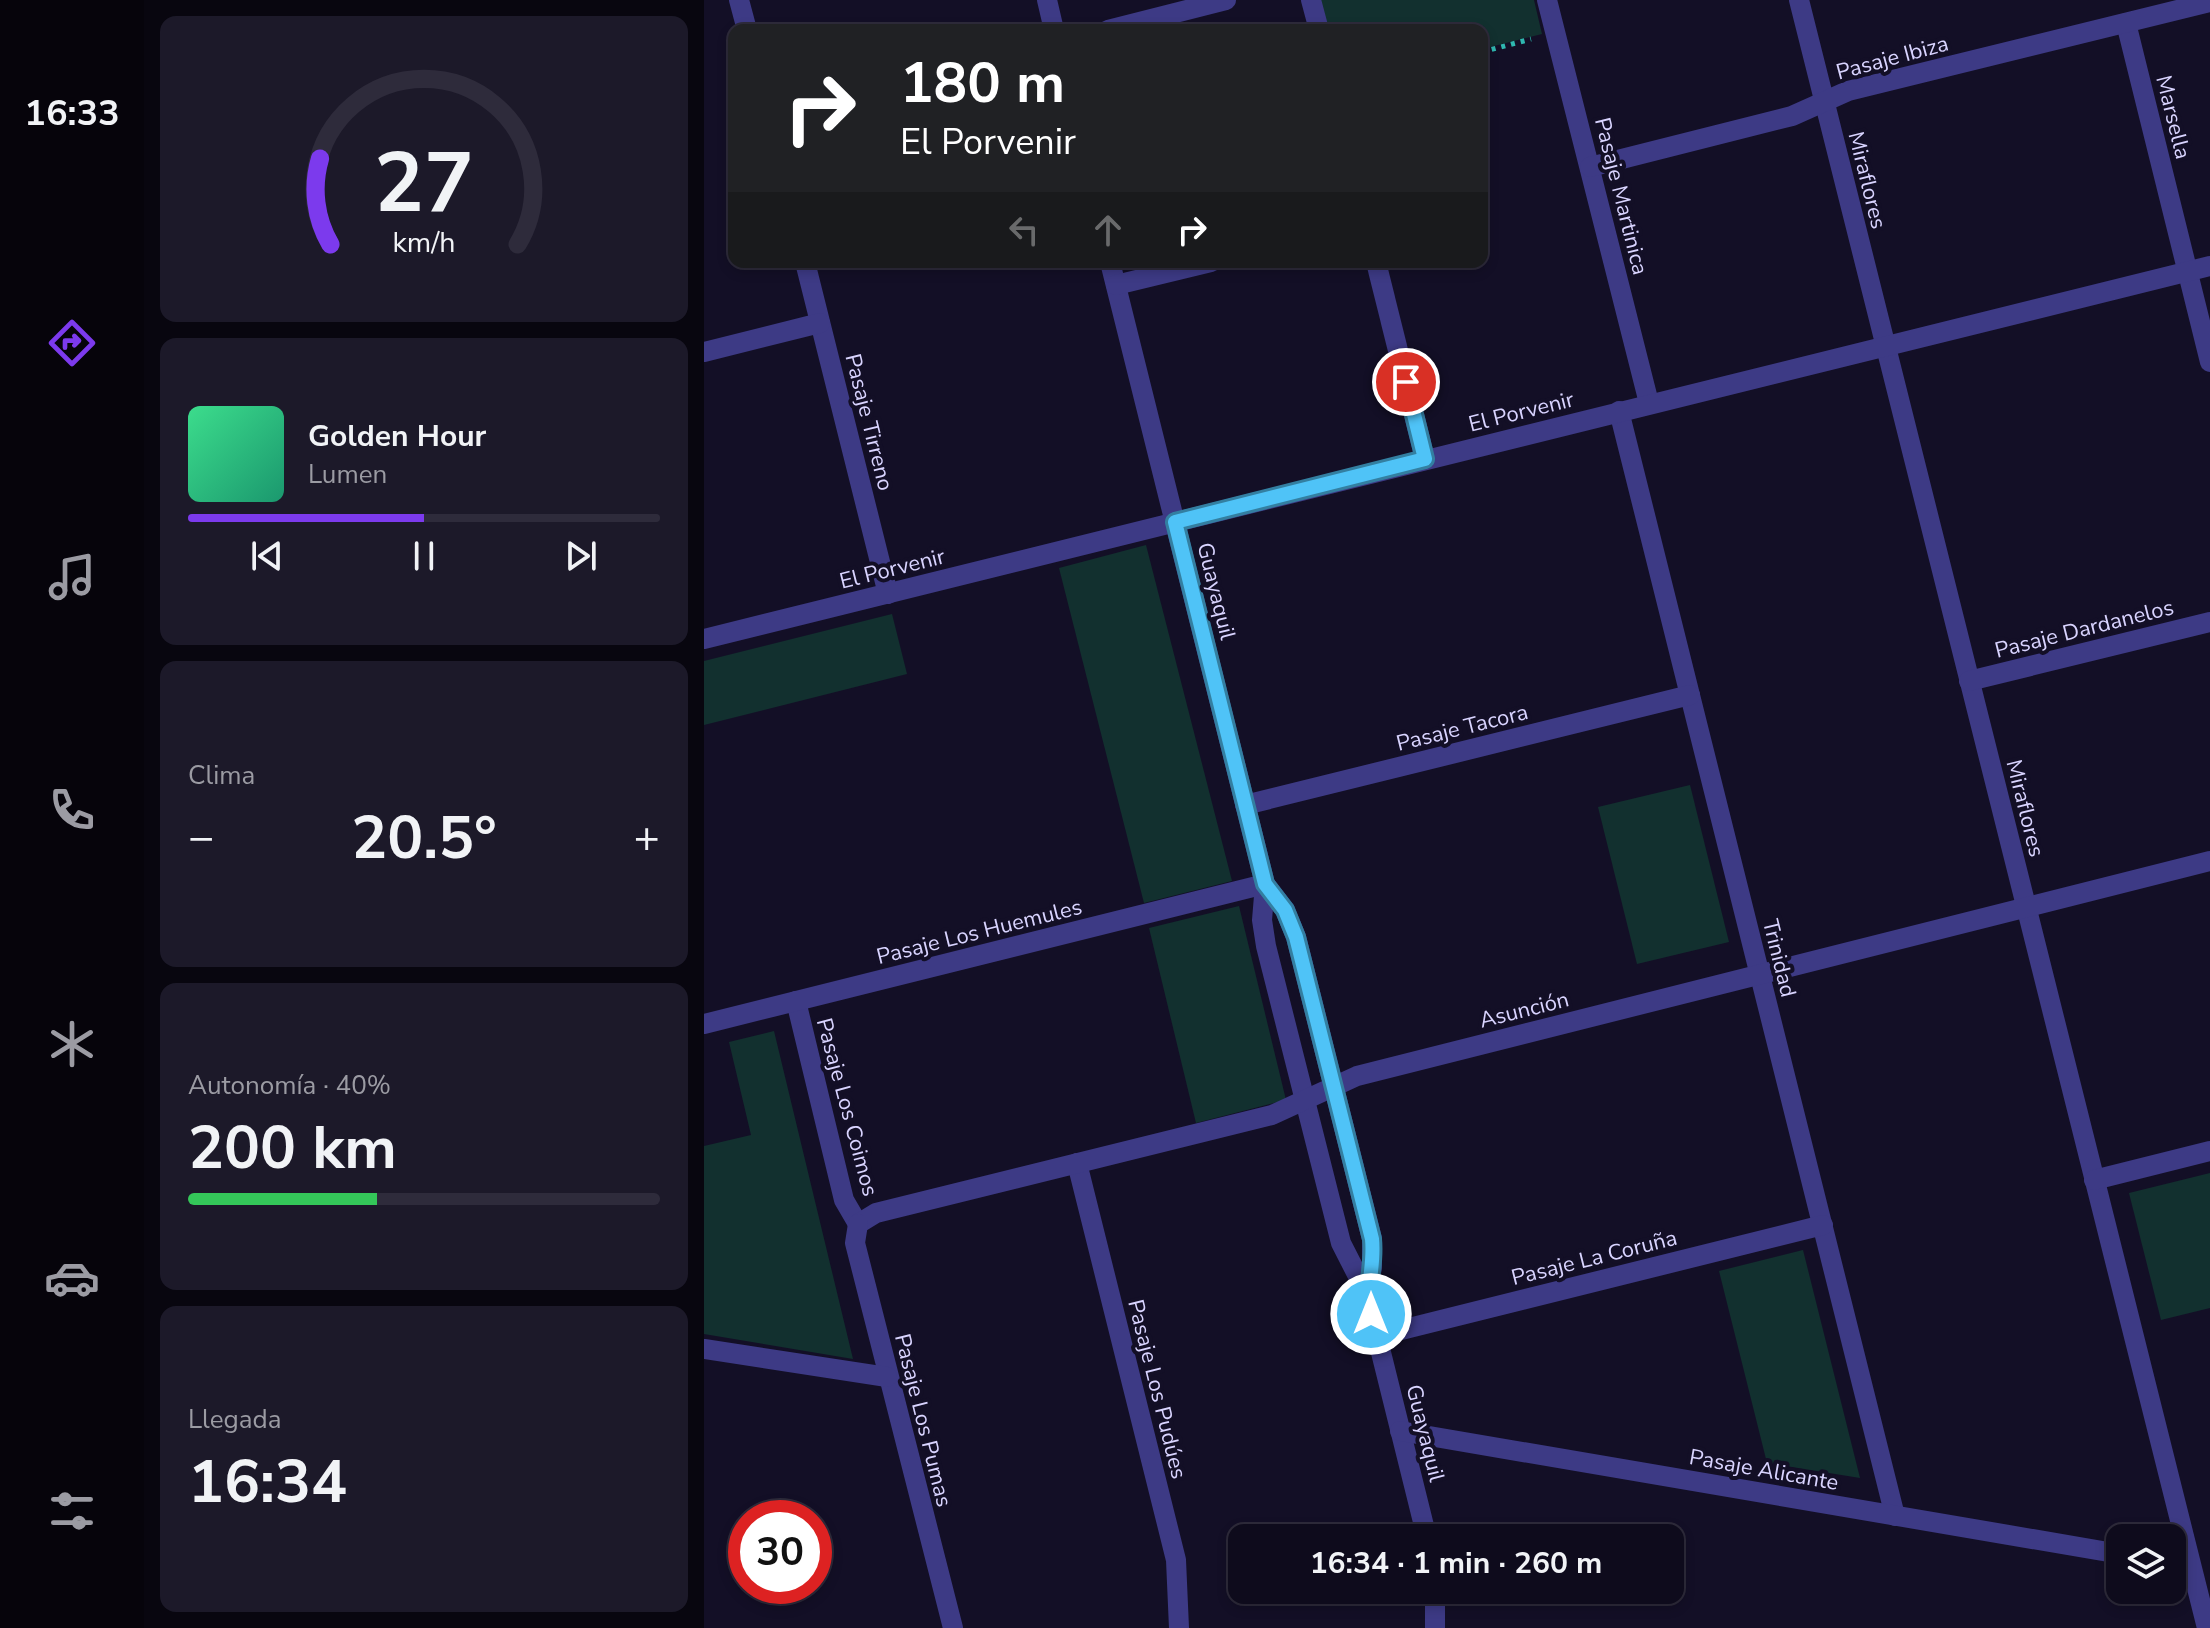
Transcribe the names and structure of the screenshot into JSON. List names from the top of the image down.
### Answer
{
  "streets": {
    "street": [
      "Pasaje Ibiza",
      "Marsella",
      "Miraflores",
      "Pasaje Martinica",
      "El Porvenir",
      "Pasaje Tirreno",
      "Guayaquil",
      "Pasaje Dardanelos",
      "Pasaje Tacora",
      "Pasaje Los Huemules",
      "Trinidad",
      "Asunción",
      "Pasaje Los Coimos",
      "Pasaje La Coruña",
      "Pasaje Los Pudúes",
      "Pasaje Los Pumas",
      "Pasaje Alicante"
    ]
  },
  "crossings": [
    ["Pasaje Ibiza", "Marsella"],
    ["Pasaje Ibiza", "Miraflores"],
    ["Pasaje Ibiza", "Pasaje Martinica"],
    ["Marsella", "El Porvenir"],
    ["Miraflores", "El Porvenir"],
    ["Miraflores", "Pasaje Dardanelos"],
    ["Miraflores", "Asunción"],
    ["Pasaje Martinica", "El Porvenir"],
    ["El Porvenir", "Pasaje Tirreno"],
    ["El Porvenir", "Guayaquil"],
    ["El Porvenir", "Trinidad"],
    ["Guayaquil", "Pasaje Tacora"],
    ["Guayaquil", "Pasaje Los Huemules"],
    ["Guayaquil", "Asunción"],
    ["Guayaquil", "Pasaje La Coruña"],
    ["Guayaquil", "Pasaje Alicante"],
    ["Pasaje Tacora", "Trinidad"],
    ["Pasaje Los Huemules", "Pasaje Los Coimos"],
    ["Trinidad", "Asunción"],
    ["Trinidad", "Pasaje La Coruña"],
    ["Trinidad", "Pasaje Alicante"],
    ["Asunción", "Pasaje Los Coimos"],
    ["Asunción", "Pasaje Los Pudúes"],
    ["Asunción", "Pasaje Los Pumas"],
    ["Pasaje Los Coimos", "Pasaje Los Pumas"]
  ],
  "page": {
    "tabs": "16:33",
    "turn": ["180 m", "El Porvenir"],
    "song": ["Golden Hour", "Lumen"],
    "tile": [
      "Clima",
      ["Autonomía · 40%", "200 km"],
      ["Llegada", "16:34"]
    ],
    "heat": ["−", "20.5°", "+"],
    "limit": "30",
    "trip": "16:34 · 1 min · 260 m",
    "gauge": ["27", "km/h"]
  }
}
